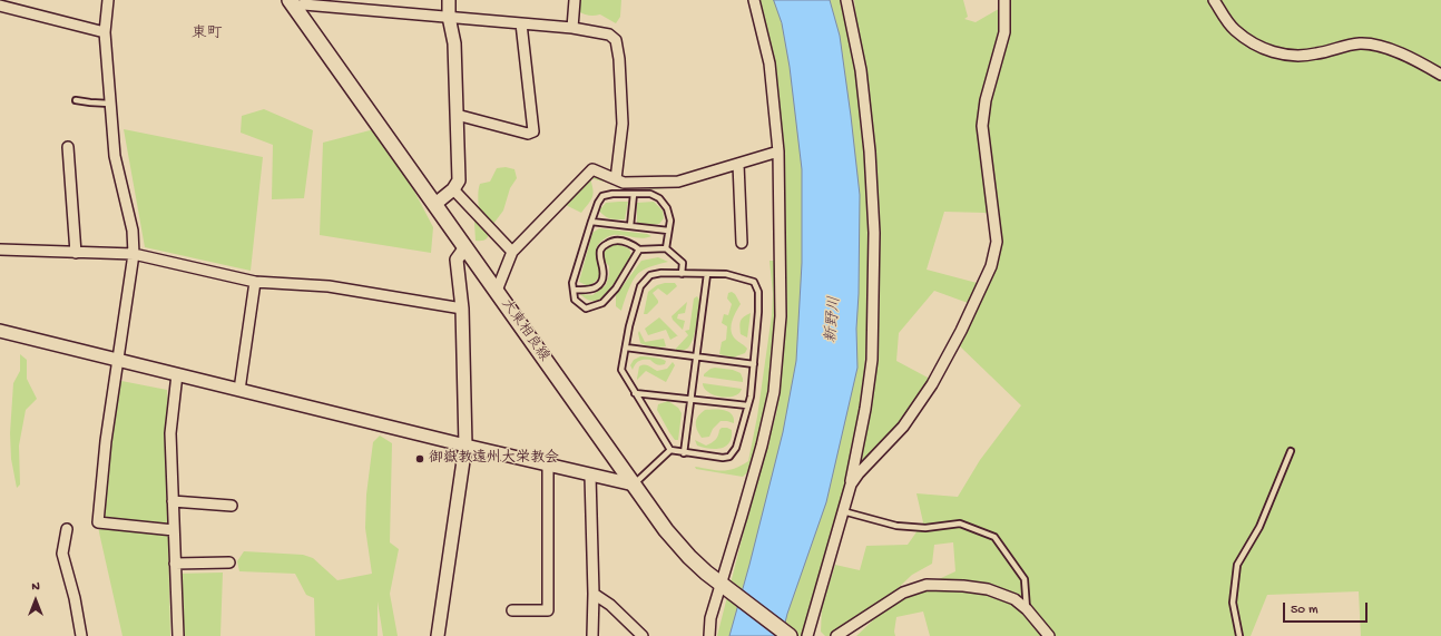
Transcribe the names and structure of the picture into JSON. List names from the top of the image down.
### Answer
{
  "streets": {
    "main road": ["大東相良線"]
  },
  "districts": ["東町"],
  "water": ["新野川"],
  "places": ["御嶽教遠州大栄教会"],
  "scale_bar": "50 m",
  "north": "top"
}
